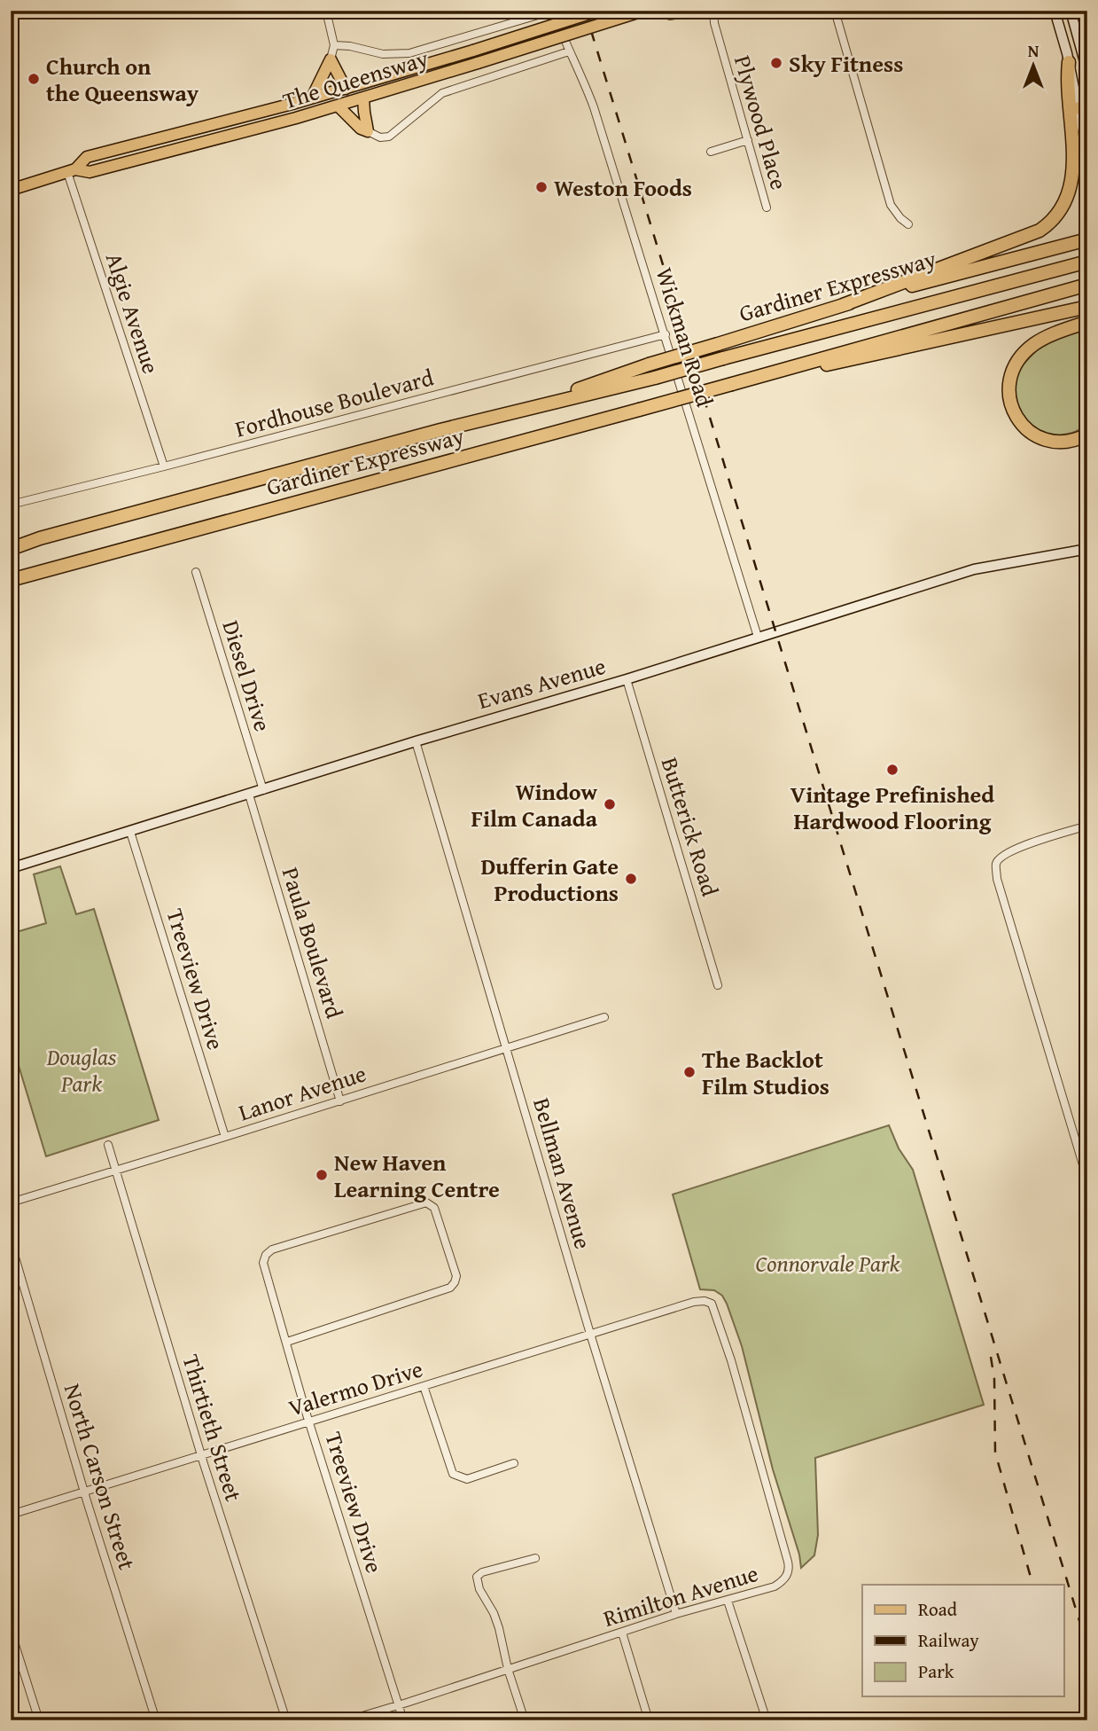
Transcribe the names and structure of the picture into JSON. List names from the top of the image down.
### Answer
{
  "streets": {
    "highway": ["Gardiner Expressway"],
    "main road": ["The Queensway", "Evans Avenue"],
    "street": [
      "Plywood Place",
      "Algie Avenue",
      "Wickman Road",
      "Fordhouse Boulevard",
      "Diesel Drive",
      "Butterick Road",
      "Paula Boulevard",
      "Treeview Drive",
      "Lanor Avenue",
      "Bellman Avenue",
      "Valermo Drive",
      "Thirtieth Street",
      "North Carson Street",
      "Rimilton Avenue"
    ]
  },
  "crossings": [
    ["The Queensway", "Algie Avenue"],
    ["Algie Avenue", "Fordhouse Boulevard"],
    ["Wickman Road", "Fordhouse Boulevard"],
    ["Wickman Road", "Evans Avenue"],
    ["Diesel Drive", "Evans Avenue"],
    ["Evans Avenue", "Butterick Road"],
    ["Evans Avenue", "Paula Boulevard"],
    ["Evans Avenue", "Treeview Drive"],
    ["Evans Avenue", "Bellman Avenue"],
    ["Paula Boulevard", "Lanor Avenue"],
    ["Treeview Drive", "Lanor Avenue"],
    ["Treeview Drive", "Valermo Drive"],
    ["Treeview Drive", "Rimilton Avenue"],
    ["Lanor Avenue", "Bellman Avenue"],
    ["Lanor Avenue", "Thirtieth Street"],
    ["Bellman Avenue", "Valermo Drive"],
    ["Bellman Avenue", "Rimilton Avenue"],
    ["Valermo Drive", "Thirtieth Street"],
    ["Valermo Drive", "North Carson Street"],
    ["Valermo Drive", "Rimilton Avenue"]
  ],
  "parks": ["Douglas Park", "Connorvale Park"],
  "places": [
    "Sky Fitness",
    "Church on the Queensway",
    "Weston Foods",
    "Vintage Prefinished Hardwood Flooring",
    "Window Film Canada",
    "Dufferin Gate Productions",
    "The Backlot Film Studios",
    "New Haven Learning Centre"
  ],
  "legend": ["Road", "Railway", "Park"],
  "north": "top"
}
